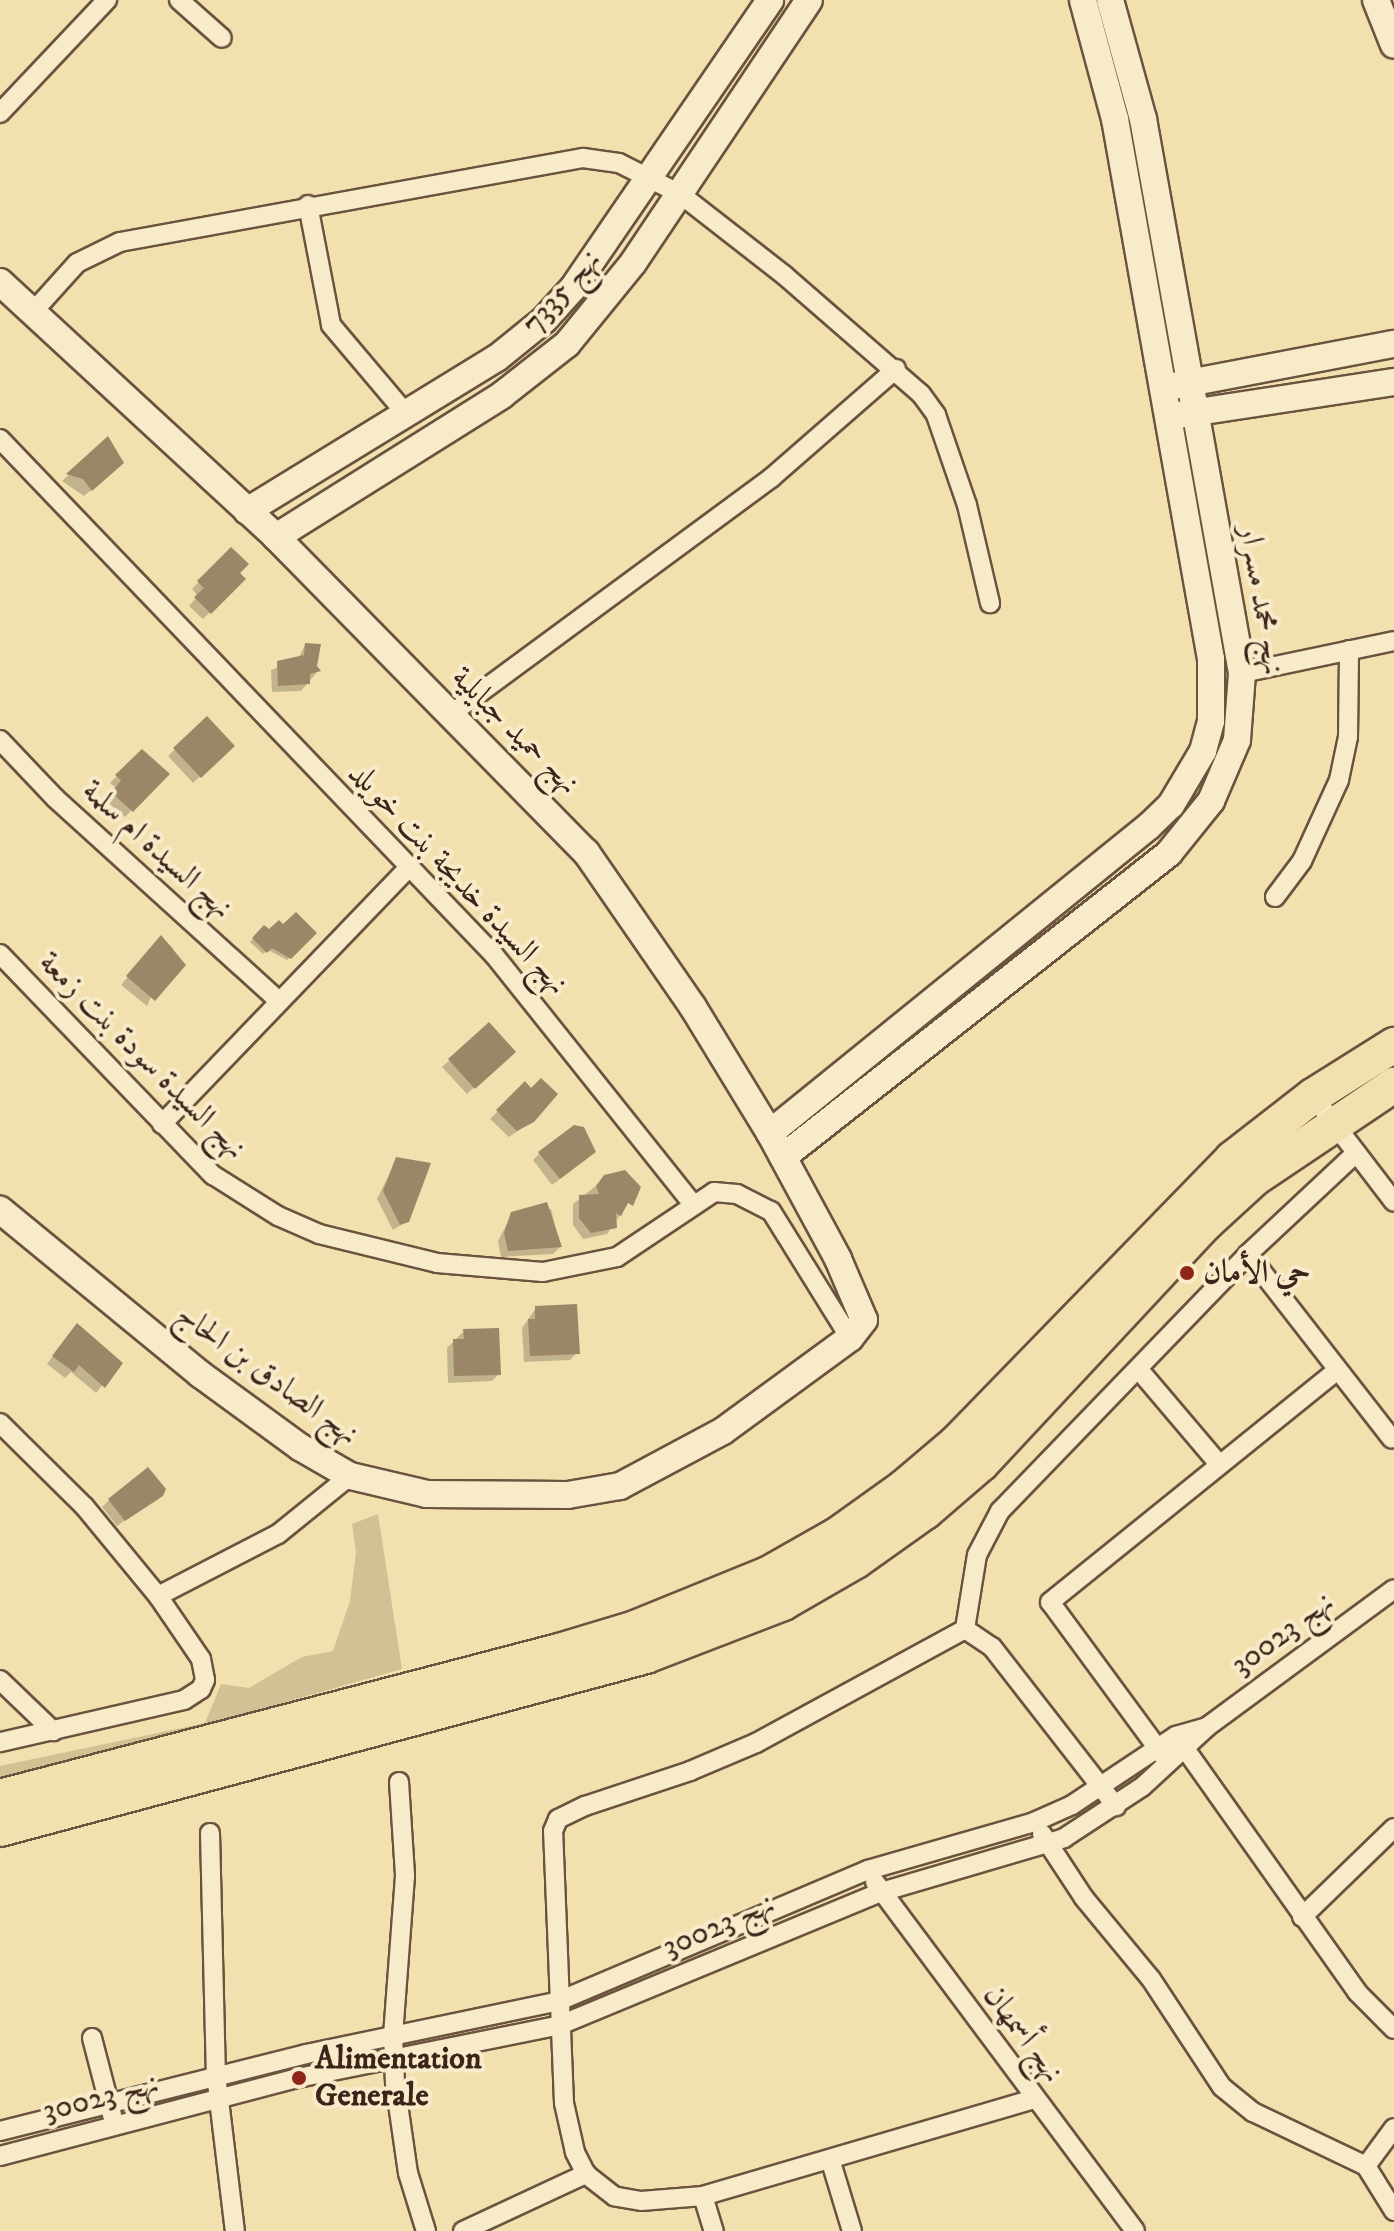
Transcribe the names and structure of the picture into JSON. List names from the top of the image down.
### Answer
{
  "streets": {
    "street": [
      "نهج 7335",
      "نهج محمد مسرار",
      "نهج حميد جبايلية",
      "نهج السيدة ام سلمة",
      "نهج السيدة خديجة بنت خويلد",
      "نهج السيدة سودة بنت زمعة",
      "نهج الصادق بن الحاج",
      "نهج 30023",
      "نهج أسمهان"
    ]
  },
  "crossings": [
    ["نهج 7335", "نهج حميد جبايلية"],
    ["نهج محمد مسرار", "نهج حميد جبايلية"],
    ["نهج حميد جبايلية", "نهج الصادق بن الحاج"],
    ["نهج السيدة خديجة بنت خويلد", "نهج السيدة سودة بنت زمعة"],
    ["نهج 30023", "نهج أسمهان"]
  ],
  "places": ["حي الأمان", "Alimentation Generale"]
}
